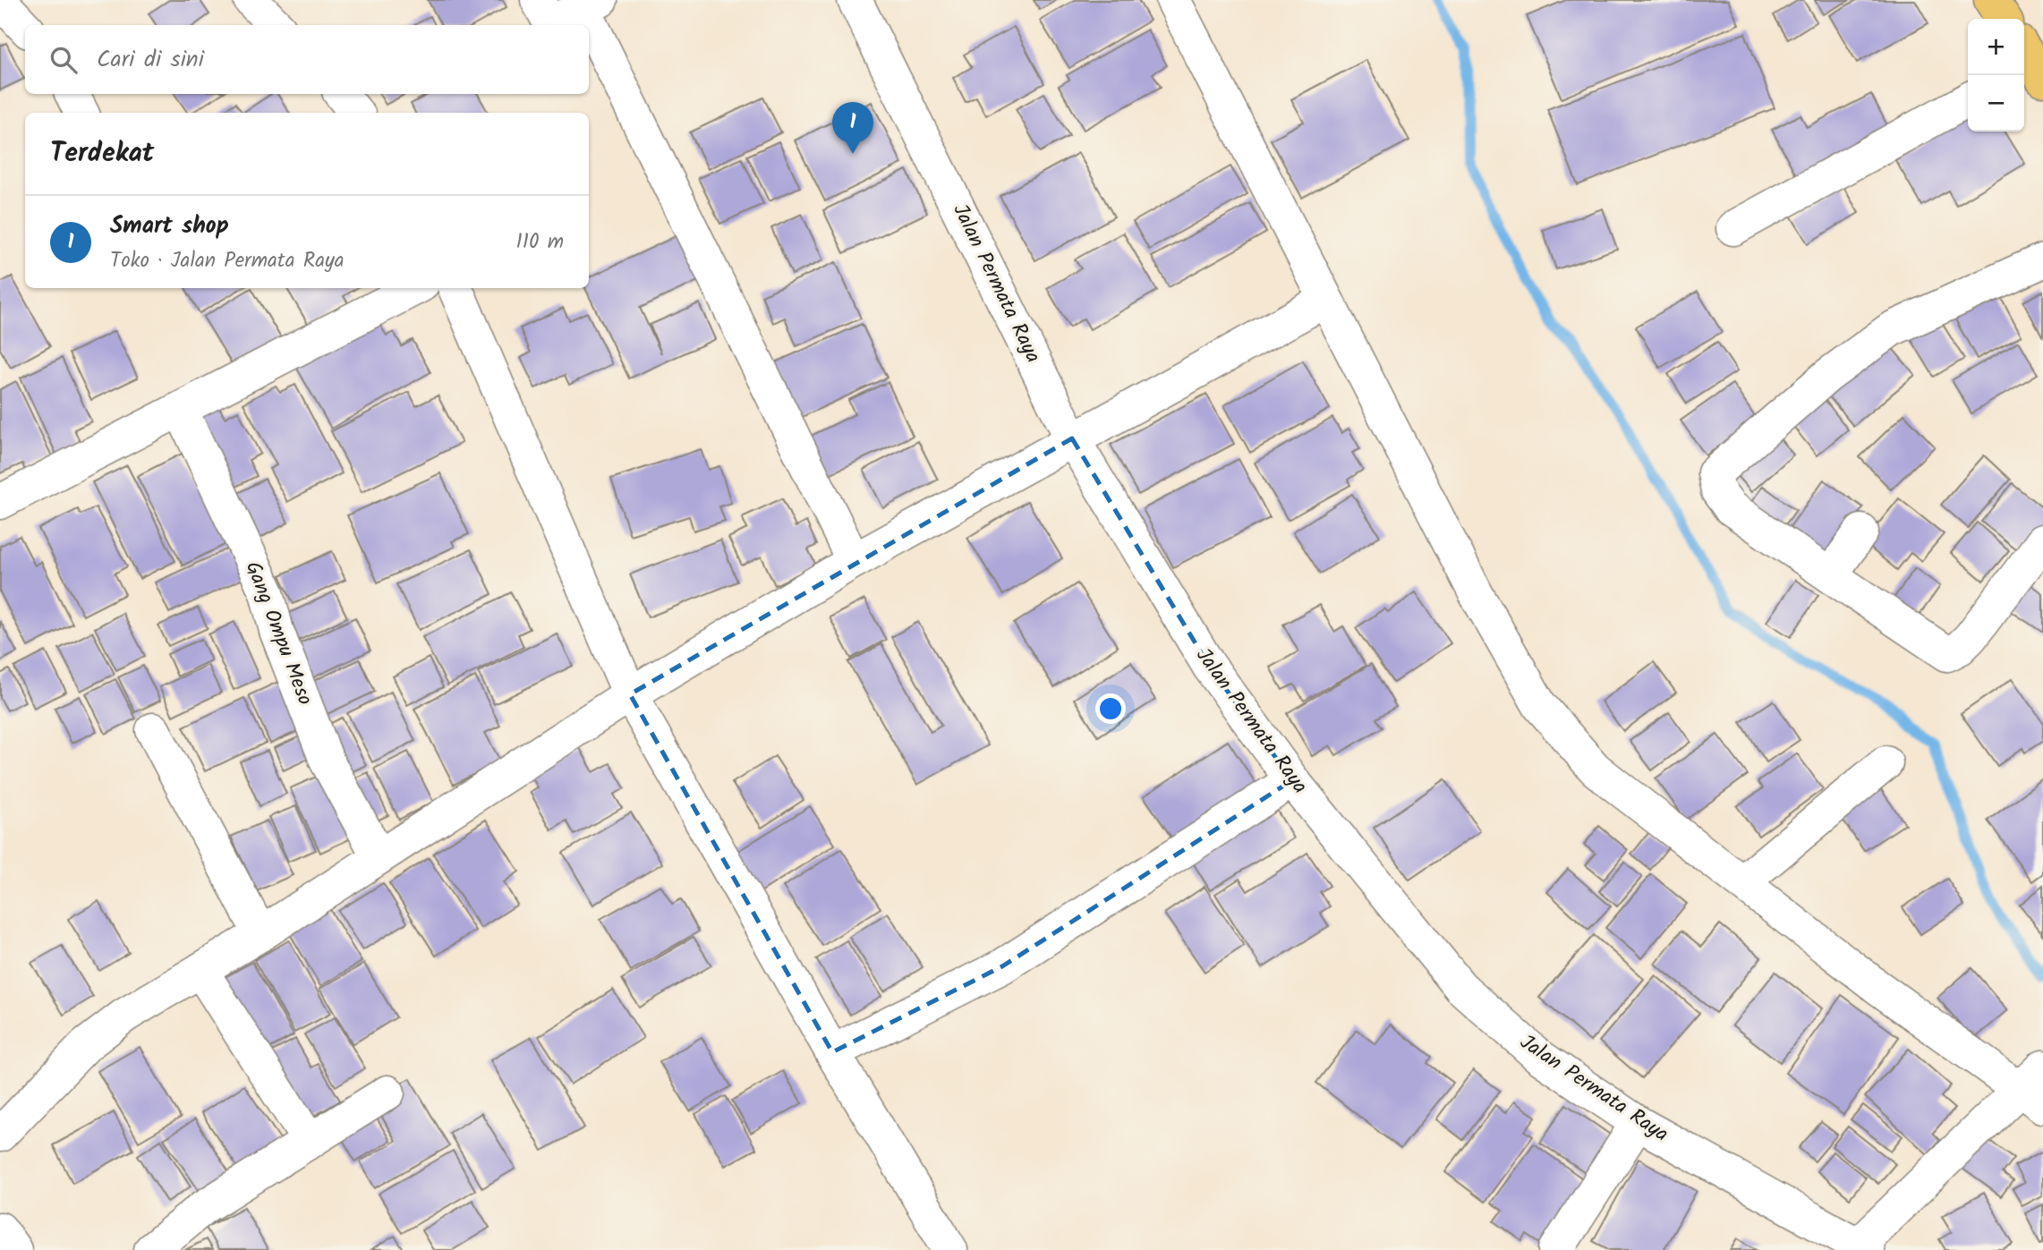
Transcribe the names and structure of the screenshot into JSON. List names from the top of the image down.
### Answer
{
  "streets": {
    "street": ["Jalan Permata Raya", "Gang Ompu Meso"]
  },
  "page": {
    "map_buttons": ["+", "−"],
    "search": "Cari di sini",
    "pins": "1",
    "heading": "Terdekat",
    "list": [
      {
        "mark": "1",
        "name": "Smart shop",
        "note": "Toko · Jalan Permata Raya",
        "value": "110 m"
      }
    ]
  }
}
